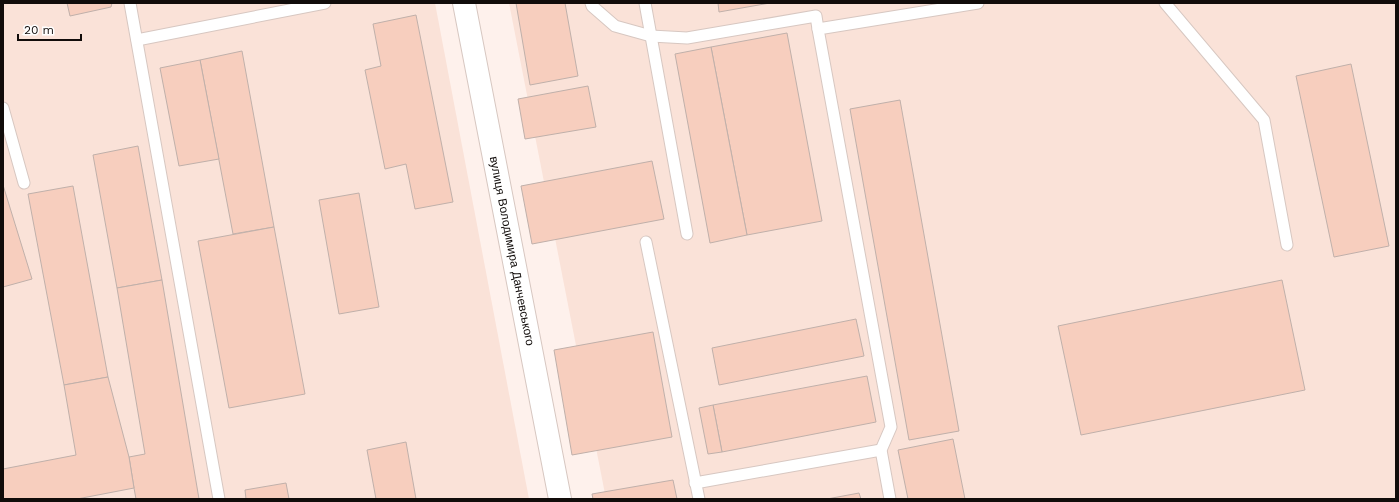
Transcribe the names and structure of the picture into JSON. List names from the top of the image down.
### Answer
{
  "streets": {
    "street": ["вулиця Володимира Данчевського"]
  },
  "scale_bar": "20 m"
}
